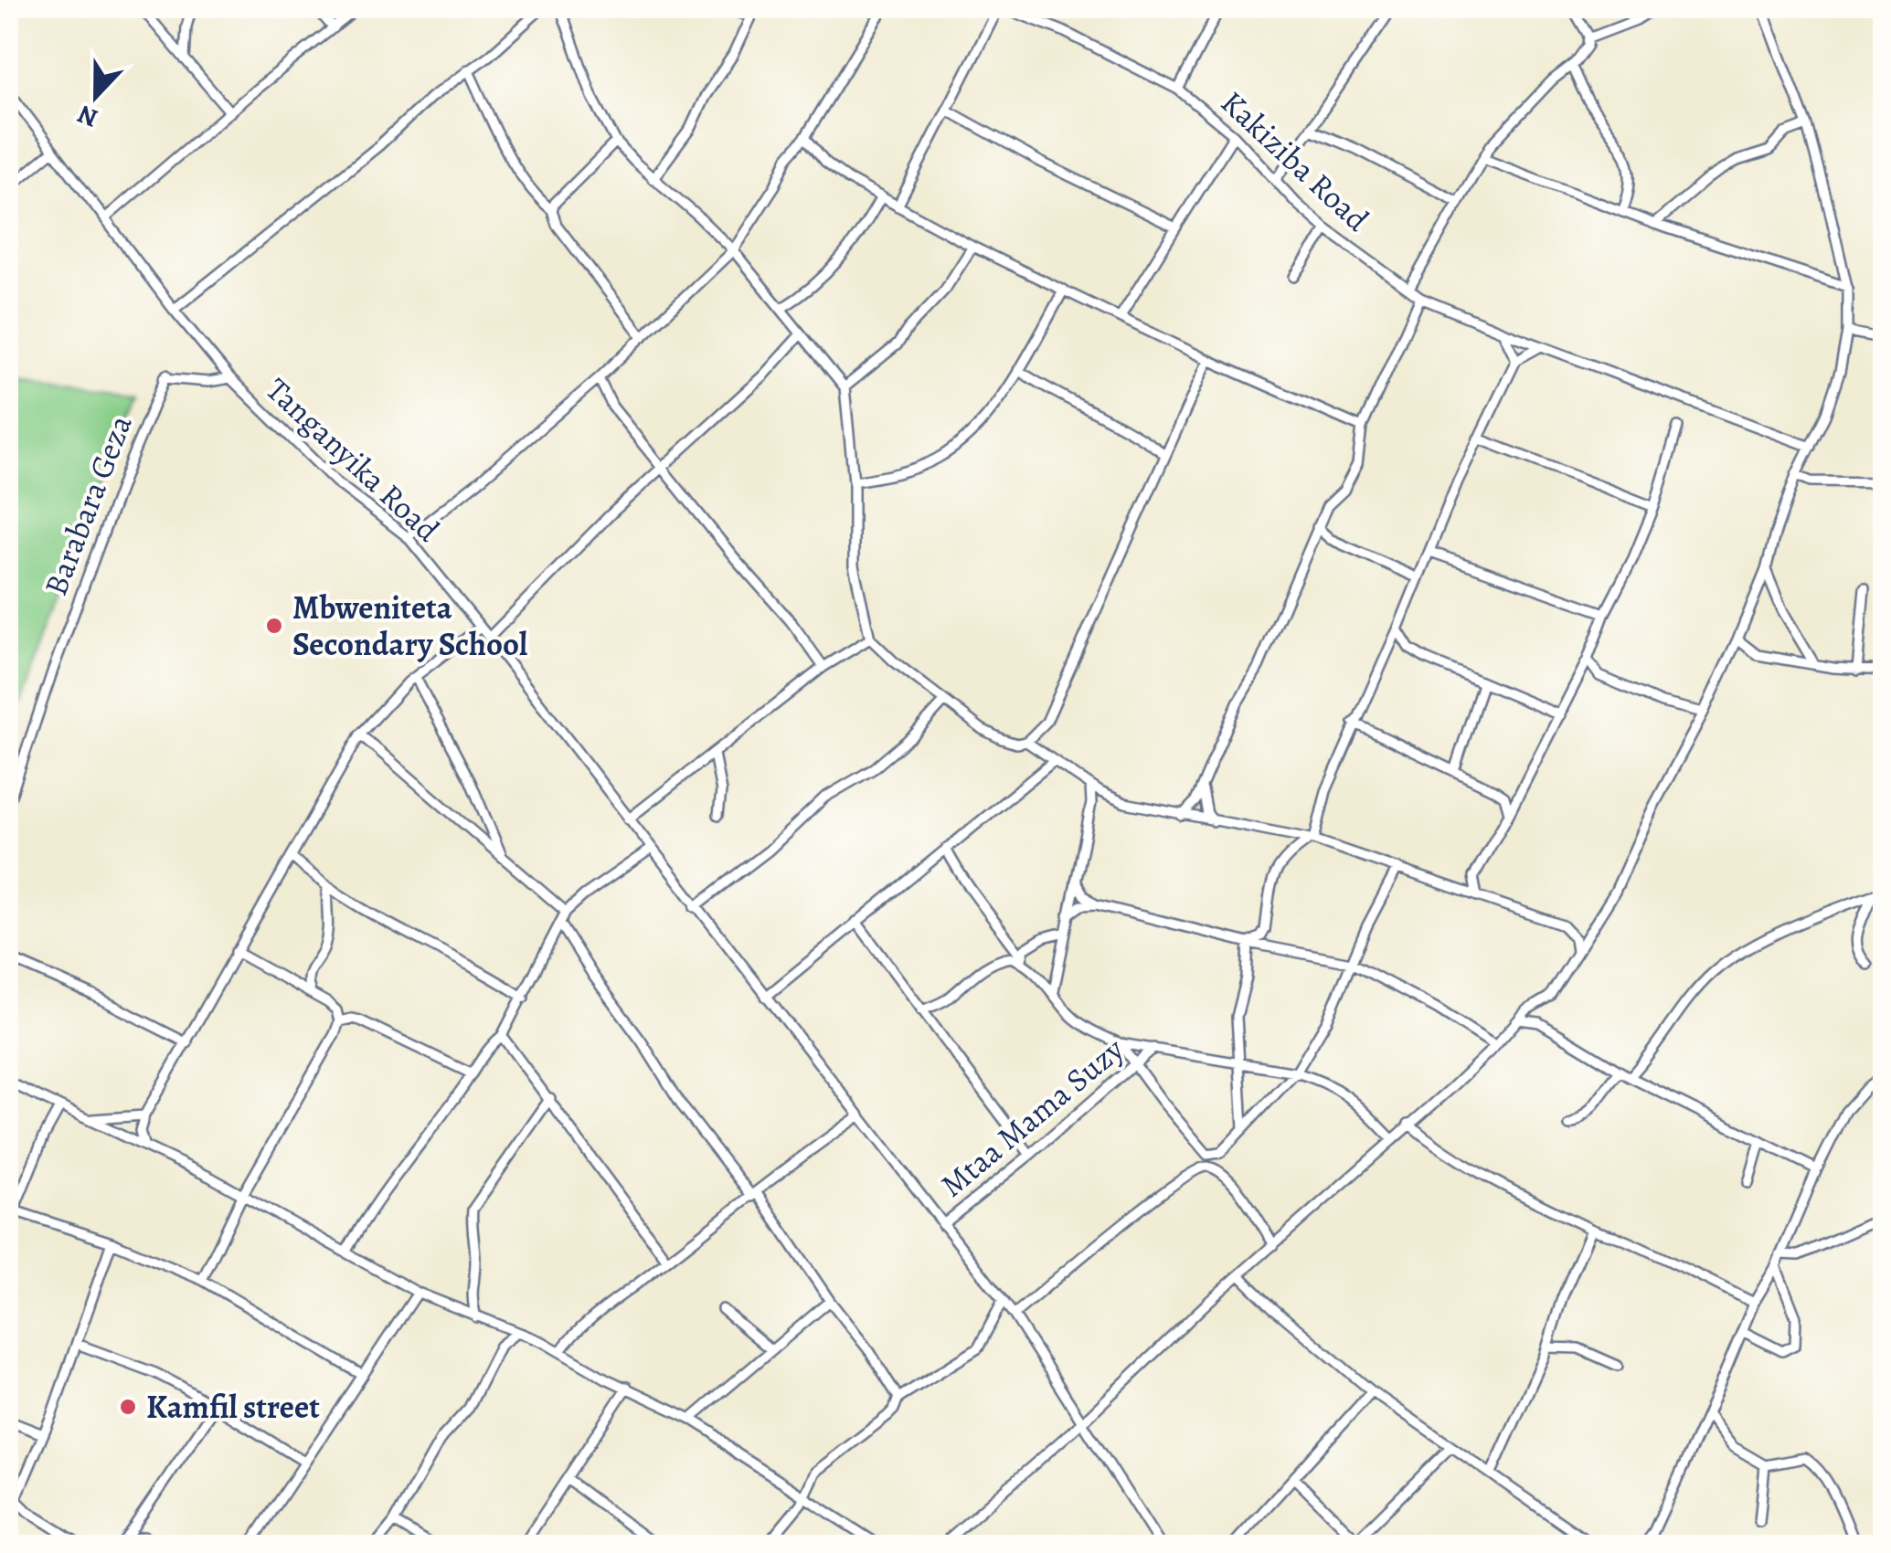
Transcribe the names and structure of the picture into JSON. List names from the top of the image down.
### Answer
{
  "streets": {
    "street": [
      "Kakiziba Road",
      "Tanganyika Road",
      "Barabara Geza",
      "Mtaa Mama Suzy"
    ]
  },
  "crossings": [
    ["Tanganyika Road", "Barabara Geza"],
    ["Tanganyika Road", "Mtaa Mama Suzy"]
  ],
  "places": ["Mbweniteta Secondary School", "Kamfil street"],
  "north": "bottom"
}
